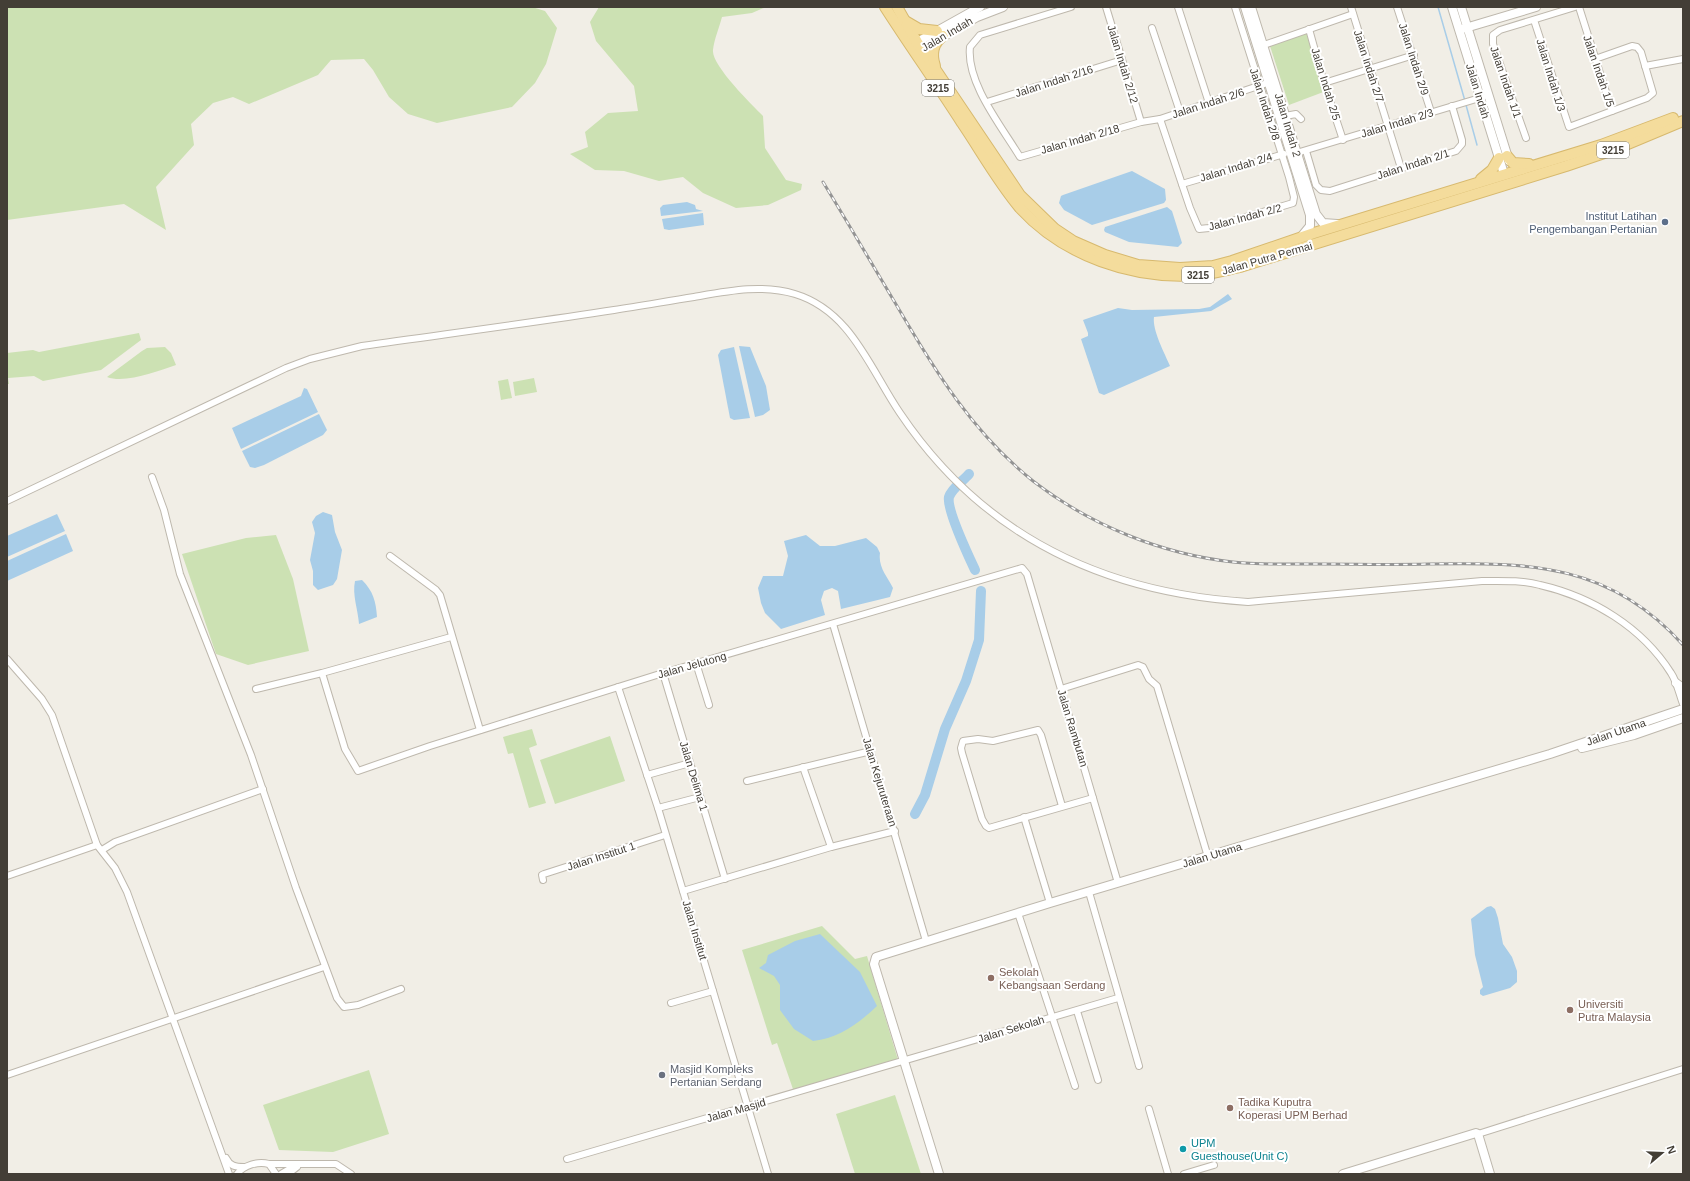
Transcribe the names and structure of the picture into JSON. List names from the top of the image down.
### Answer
{
  "streets": {
    "main road": ["3215", "Jalan Putra Permai"],
    "street": [
      "Jalan Indah",
      "Jalan Indah 2/9",
      "Jalan Indah 2/12",
      "Jalan Indah 2/7",
      "Jalan Indah 1/5",
      "Jalan Indah 1/3",
      "Jalan Indah 2/16",
      "Jalan Indah 1/1",
      "Jalan Indah 2/5",
      "Jalan Indah 2/6",
      "Jalan Indah 2/8",
      "Jalan Indah 2/3",
      "Jalan Indah 2",
      "Jalan Indah 2/18",
      "Jalan Indah 2/1",
      "Jalan Indah 2/4",
      "Jalan Indah 2/2",
      "Jalan Jelutong",
      "Jalan Rambutan",
      "Jalan Utama",
      "Jalan Delima 1",
      "Jalan Kejuruteraan",
      "Jalan Institut 1",
      "Jalan Institut",
      "Jalan Sekolah",
      "Jalan Masjid"
    ]
  },
  "crossings": [
    ["Jalan Indah", "Jalan Indah 2/3"],
    ["Jalan Indah", "Jalan Putra Permai"],
    ["Jalan Indah 2/9", "Jalan Indah 2/3"],
    ["Jalan Indah 2/12", "Jalan Indah 2/16"],
    ["Jalan Indah 2/12", "Jalan Indah 2/6"],
    ["Jalan Indah 2/12", "Jalan Indah 2/18"],
    ["Jalan Indah 2/7", "Jalan Indah 2/3"],
    ["Jalan Indah 2/7", "Jalan Indah 2/1"],
    ["Jalan Indah 1/5", "Jalan Indah 1/3"],
    ["Jalan Indah 1/3", "Jalan Indah 1/1"],
    ["Jalan Indah 2/16", "Jalan Indah 2/18"],
    ["Jalan Indah 2/5", "Jalan Indah 2/3"],
    ["Jalan Indah 2/6", "Jalan Indah 2/8"],
    ["Jalan Indah 2/6", "Jalan Indah 2"],
    ["Jalan Indah 2/6", "Jalan Indah 2/18"],
    ["Jalan Indah 2/8", "Jalan Indah 2/4"],
    ["Jalan Indah 2/8", "Jalan Indah 2/2"],
    ["Jalan Indah 2/3", "Jalan Indah 2/1"],
    ["Jalan Indah 2/3", "Jalan Indah 2/4"],
    ["Jalan Indah 2", "Jalan Indah 2/4"],
    ["Jalan Indah 2", "Jalan Putra Permai"],
    ["Jalan Indah 2/1", "Jalan Indah 2/4"],
    ["Jalan Indah 2/4", "Jalan Indah 2/2"],
    ["Jalan Jelutong", "Jalan Rambutan"],
    ["Jalan Jelutong", "Jalan Delima 1"],
    ["Jalan Jelutong", "Jalan Kejuruteraan"],
    ["Jalan Jelutong", "Jalan Institut"],
    ["Jalan Rambutan", "Jalan Utama"],
    ["Jalan Utama", "Jalan Kejuruteraan"],
    ["Jalan Utama", "Jalan Sekolah"],
    ["Jalan Utama", "Jalan Masjid"],
    ["Jalan Institut 1", "Jalan Institut"],
    ["Jalan Institut", "Jalan Masjid"],
    ["Jalan Sekolah", "Jalan Masjid"]
  ],
  "places": [
    "Institut Latihan Pengembangan Pertanian",
    "Sekolah Kebangsaan Serdang",
    "Universiti Putra Malaysia",
    "Masjid Kompleks Pertanian Serdang",
    "Tadika Kuputra Koperasi UPM Berhad",
    "UPM Guesthouse(Unit C)"
  ],
  "north": "right"
}
